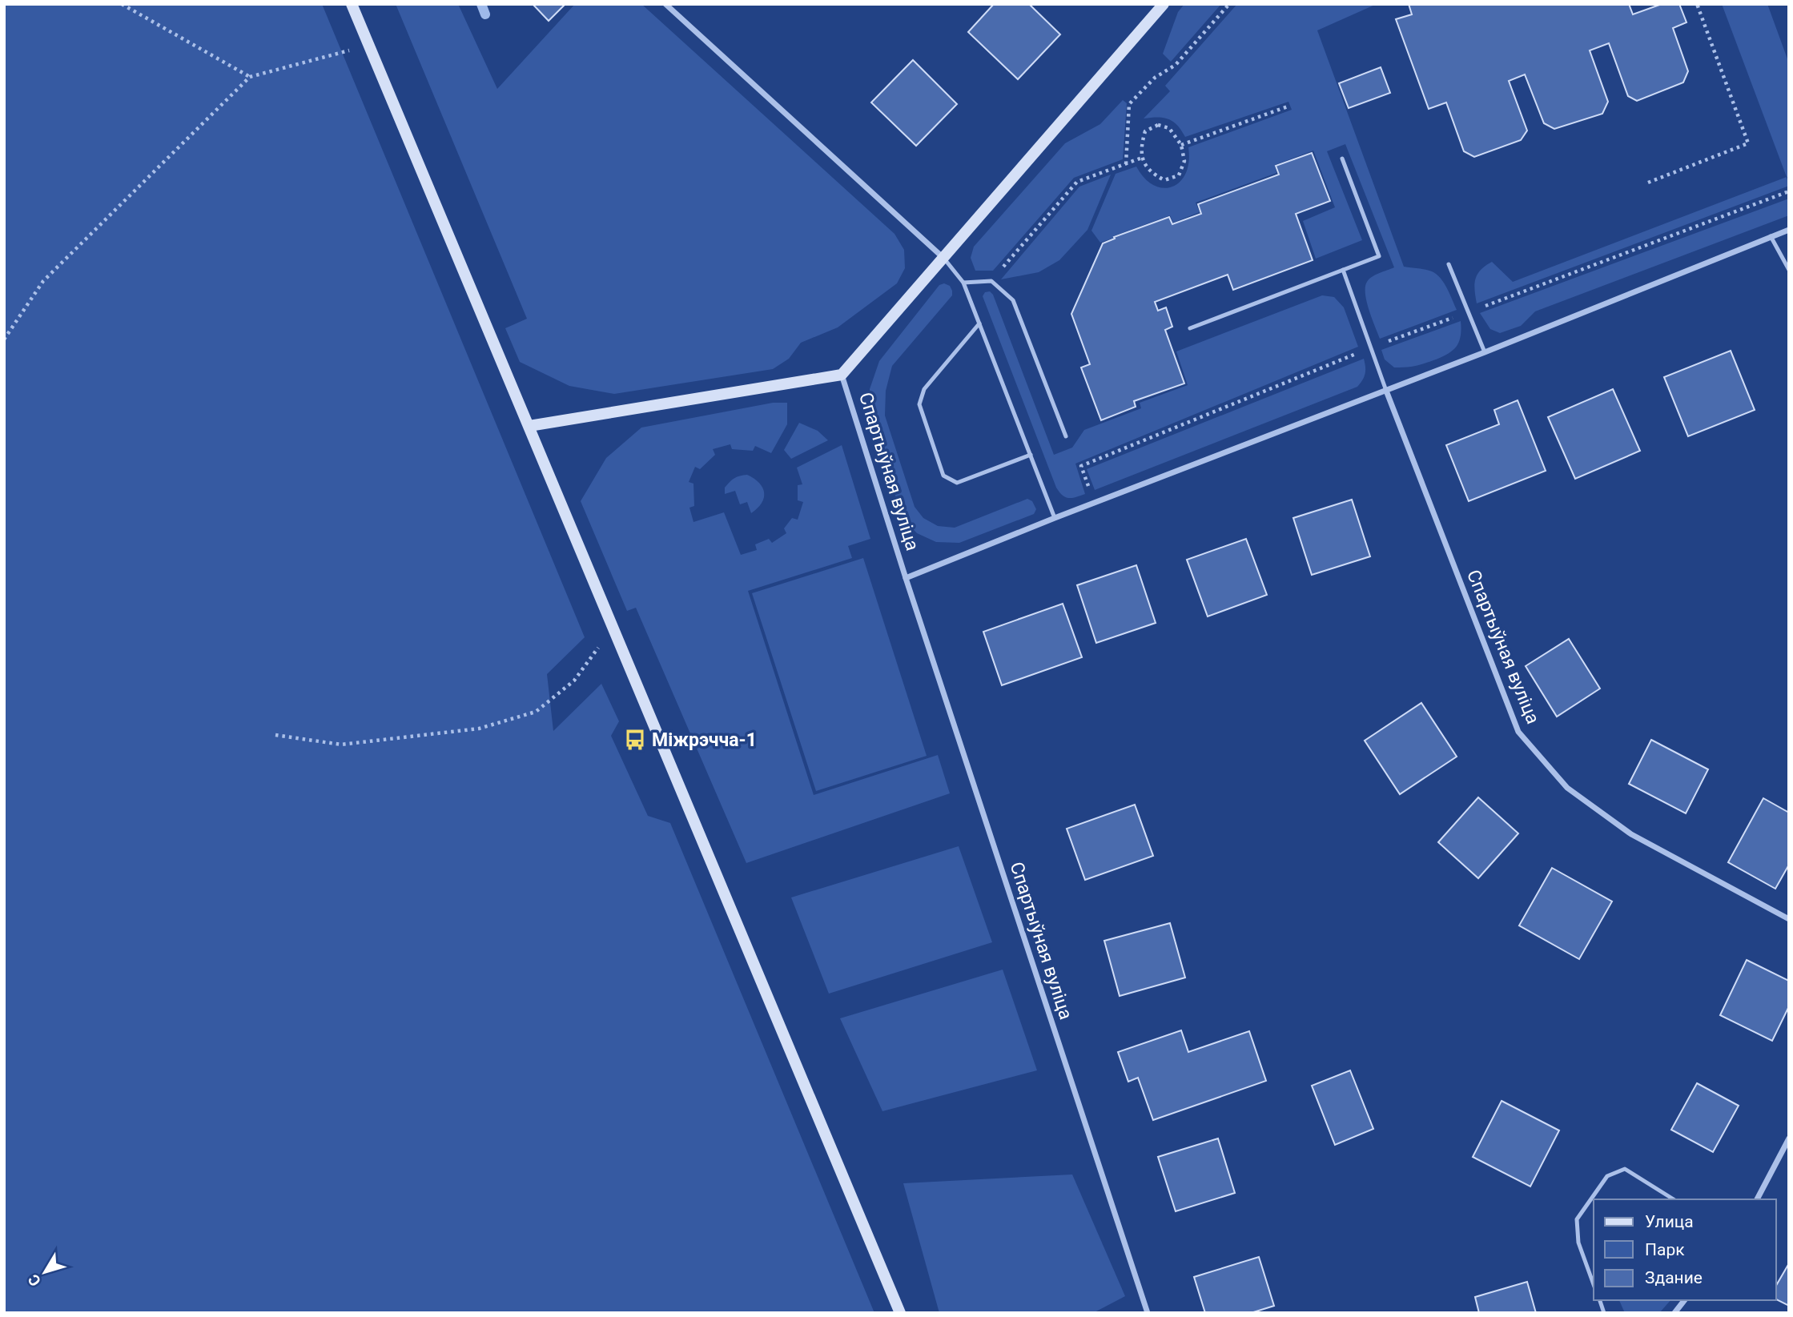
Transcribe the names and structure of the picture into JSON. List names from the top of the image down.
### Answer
{
  "streets": {
    "street": ["Спартыўная вуліца"]
  },
  "places": {
    "bus stop": ["Міжрэчча-1"]
  },
  "legend": ["Улица", "Парк", "Здание"],
  "north": "bottom left"
}
